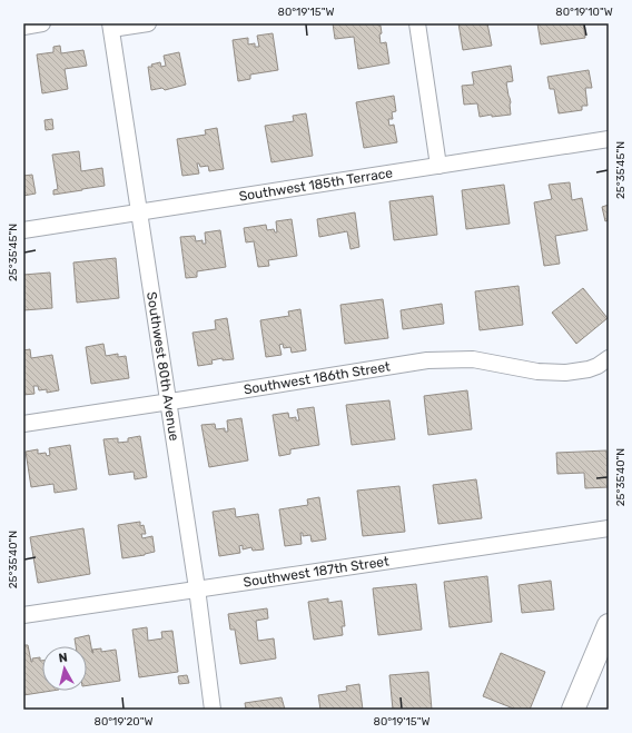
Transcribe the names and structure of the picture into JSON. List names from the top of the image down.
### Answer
{
  "streets": {
    "street": [
      "Southwest 185th Terrace",
      "Southwest 80th Avenue",
      "Southwest 186th Street",
      "Southwest 187th Street"
    ]
  },
  "crossings": [
    ["Southwest 185th Terrace", "Southwest 80th Avenue"],
    ["Southwest 80th Avenue", "Southwest 186th Street"],
    ["Southwest 80th Avenue", "Southwest 187th Street"]
  ],
  "north": "top",
  "coordinates": [
    "80°19'15\"W",
    "80°19'10\"W",
    "25°35'45\"N",
    "25°35'40\"N",
    "80°19'20\"W"
  ]
}
